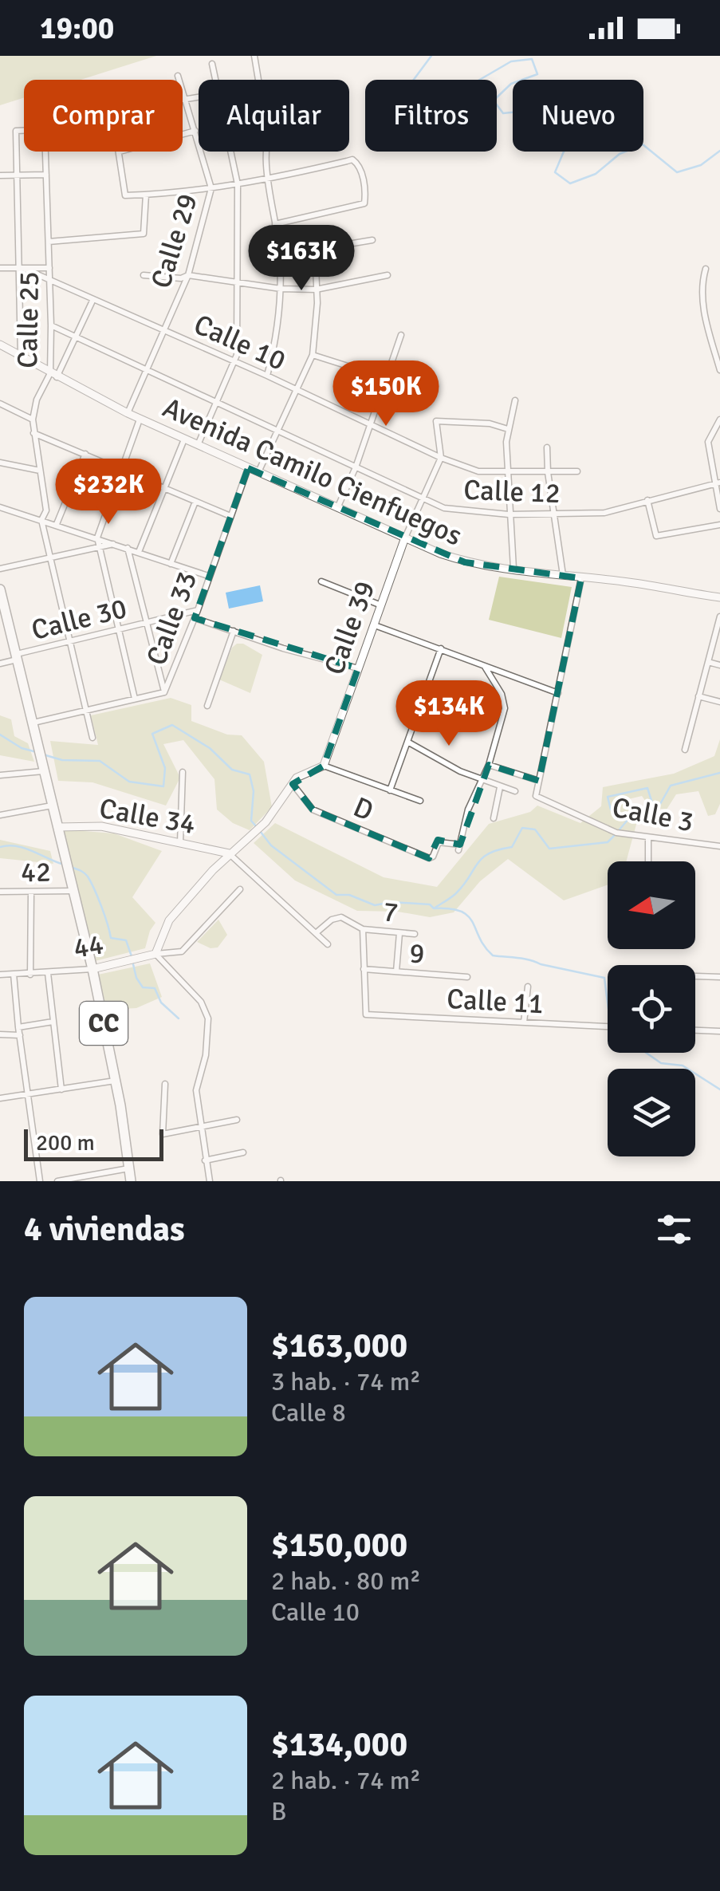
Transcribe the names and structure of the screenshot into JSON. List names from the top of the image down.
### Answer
{
  "streets": {
    "highway": ["CC"],
    "street": [
      "Calle 29",
      "Calle 25",
      "Calle 10",
      "Avenida Camilo Cienfuegos",
      "Calle 12",
      "Calle 33",
      "Calle 30",
      "Calle 39",
      "D",
      "Calle 3",
      "Calle 34",
      "42",
      "7",
      "44",
      "9",
      "Calle 11"
    ]
  },
  "crossings": [
    ["Calle 29", "Calle 10"],
    ["Calle 29", "Avenida Camilo Cienfuegos"],
    ["Calle 29", "Calle 12"],
    ["Calle 25", "Calle 10"],
    ["Calle 25", "Avenida Camilo Cienfuegos"],
    ["Calle 25", "Calle 12"],
    ["Calle 25", "Calle 30"],
    ["Calle 10", "Calle 39"],
    ["Avenida Camilo Cienfuegos", "Calle 33"],
    ["Avenida Camilo Cienfuegos", "Calle 39"],
    ["Calle 12", "Calle 39"],
    ["Calle 33", "Calle 30"],
    ["Calle 30", "CC"],
    ["Calle 34", "CC"],
    ["42", "CC"],
    ["44", "CC"],
    ["9", "Calle 11"]
  ],
  "scale_bar": "200 m",
  "north": "left",
  "page": {
    "status": "19:00",
    "chip": [
      "Comprar",
      "Alquilar",
      "Filtros",
      "Nuevo"
    ],
    "price": [
      "$163K",
      "$150K",
      "$232K",
      "$134K"
    ],
    "scale": "200 m",
    "heading": "4 viviendas",
    "list": [
      {
        "name": "$163,000",
        "note": "3 hab. · 74 m² · Calle 8"
      },
      {
        "name": "$150,000",
        "note": "2 hab. · 80 m² · Calle 10"
      },
      {
        "name": "$134,000",
        "note": "2 hab. · 74 m² · B"
      }
    ]
  }
}
